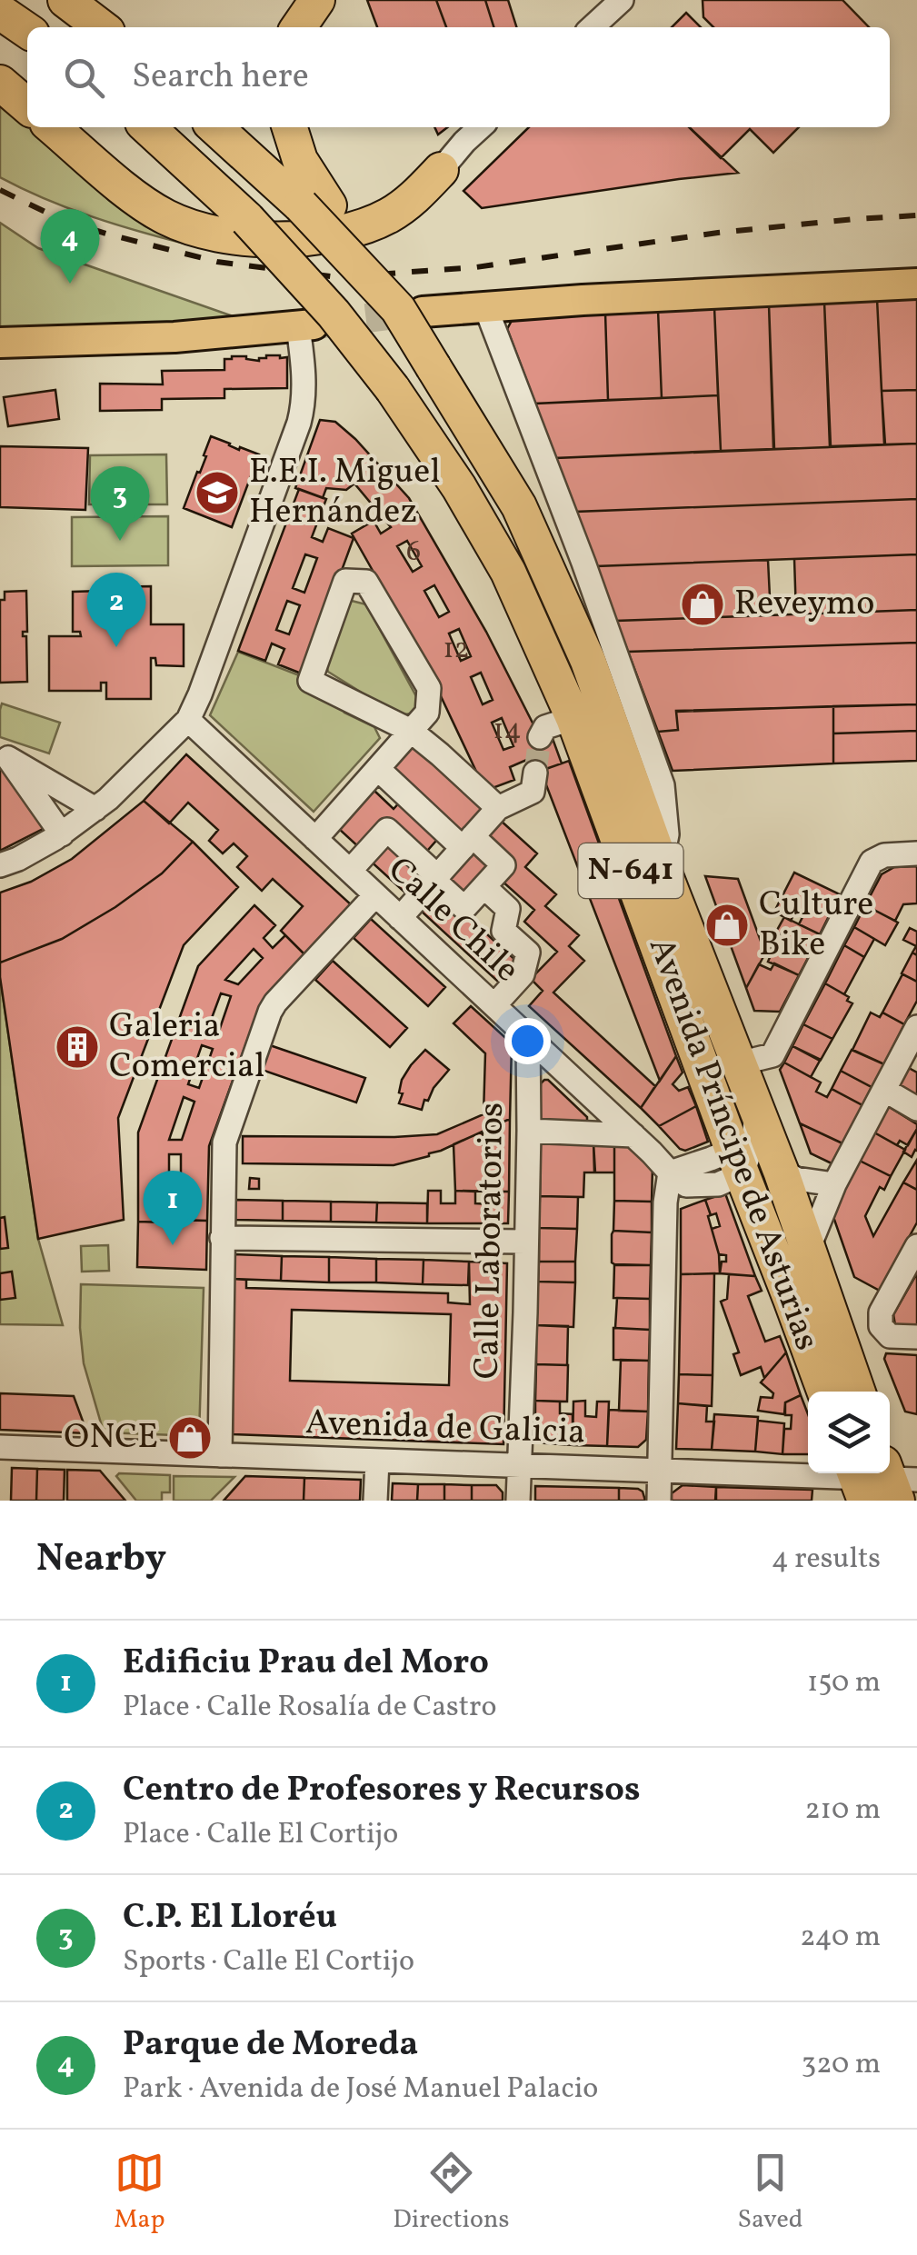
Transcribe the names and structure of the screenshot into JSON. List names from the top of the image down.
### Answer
{
  "streets": {
    "highway": ["N-641", "Avenida Príncipe de Asturias"],
    "street": ["Calle Chile", "Calle Laboratorios", "Avenida de Galicia"]
  },
  "crossings": [
    ["Calle Chile", "Calle Laboratorios"],
    ["Calle Laboratorios", "Avenida de Galicia"]
  ],
  "places": {
    "school or university": ["E.E.I. Miguel Hernández"],
    "shop": ["Reveymo", "Culture Bike", "ONCE"],
    "building": ["Galeria Comercial"]
  },
  "house_numbers": ["6", "12", "14"],
  "page": {
    "search": "Search here",
    "pins": [
      "4",
      "3",
      "2",
      "1"
    ],
    "heading": ["Nearby", "4 results"],
    "list": [
      {
        "mark": "1",
        "name": "Edificiu Prau del Moro",
        "note": "Place · Calle Rosalía de Castro",
        "value": "150 m"
      },
      {
        "mark": "2",
        "name": "Centro de Profesores y Recursos",
        "note": "Place · Calle El Cortijo",
        "value": "210 m"
      },
      {
        "mark": "3",
        "name": "C.P. El Lloréu",
        "note": "Sports · Calle El Cortijo",
        "value": "240 m"
      },
      {
        "mark": "4",
        "name": "Parque de Moreda",
        "note": "Park · Avenida de José Manuel Palacio",
        "value": "320 m"
      }
    ],
    "nav": ["Map", "Directions", "Saved"]
  }
}
